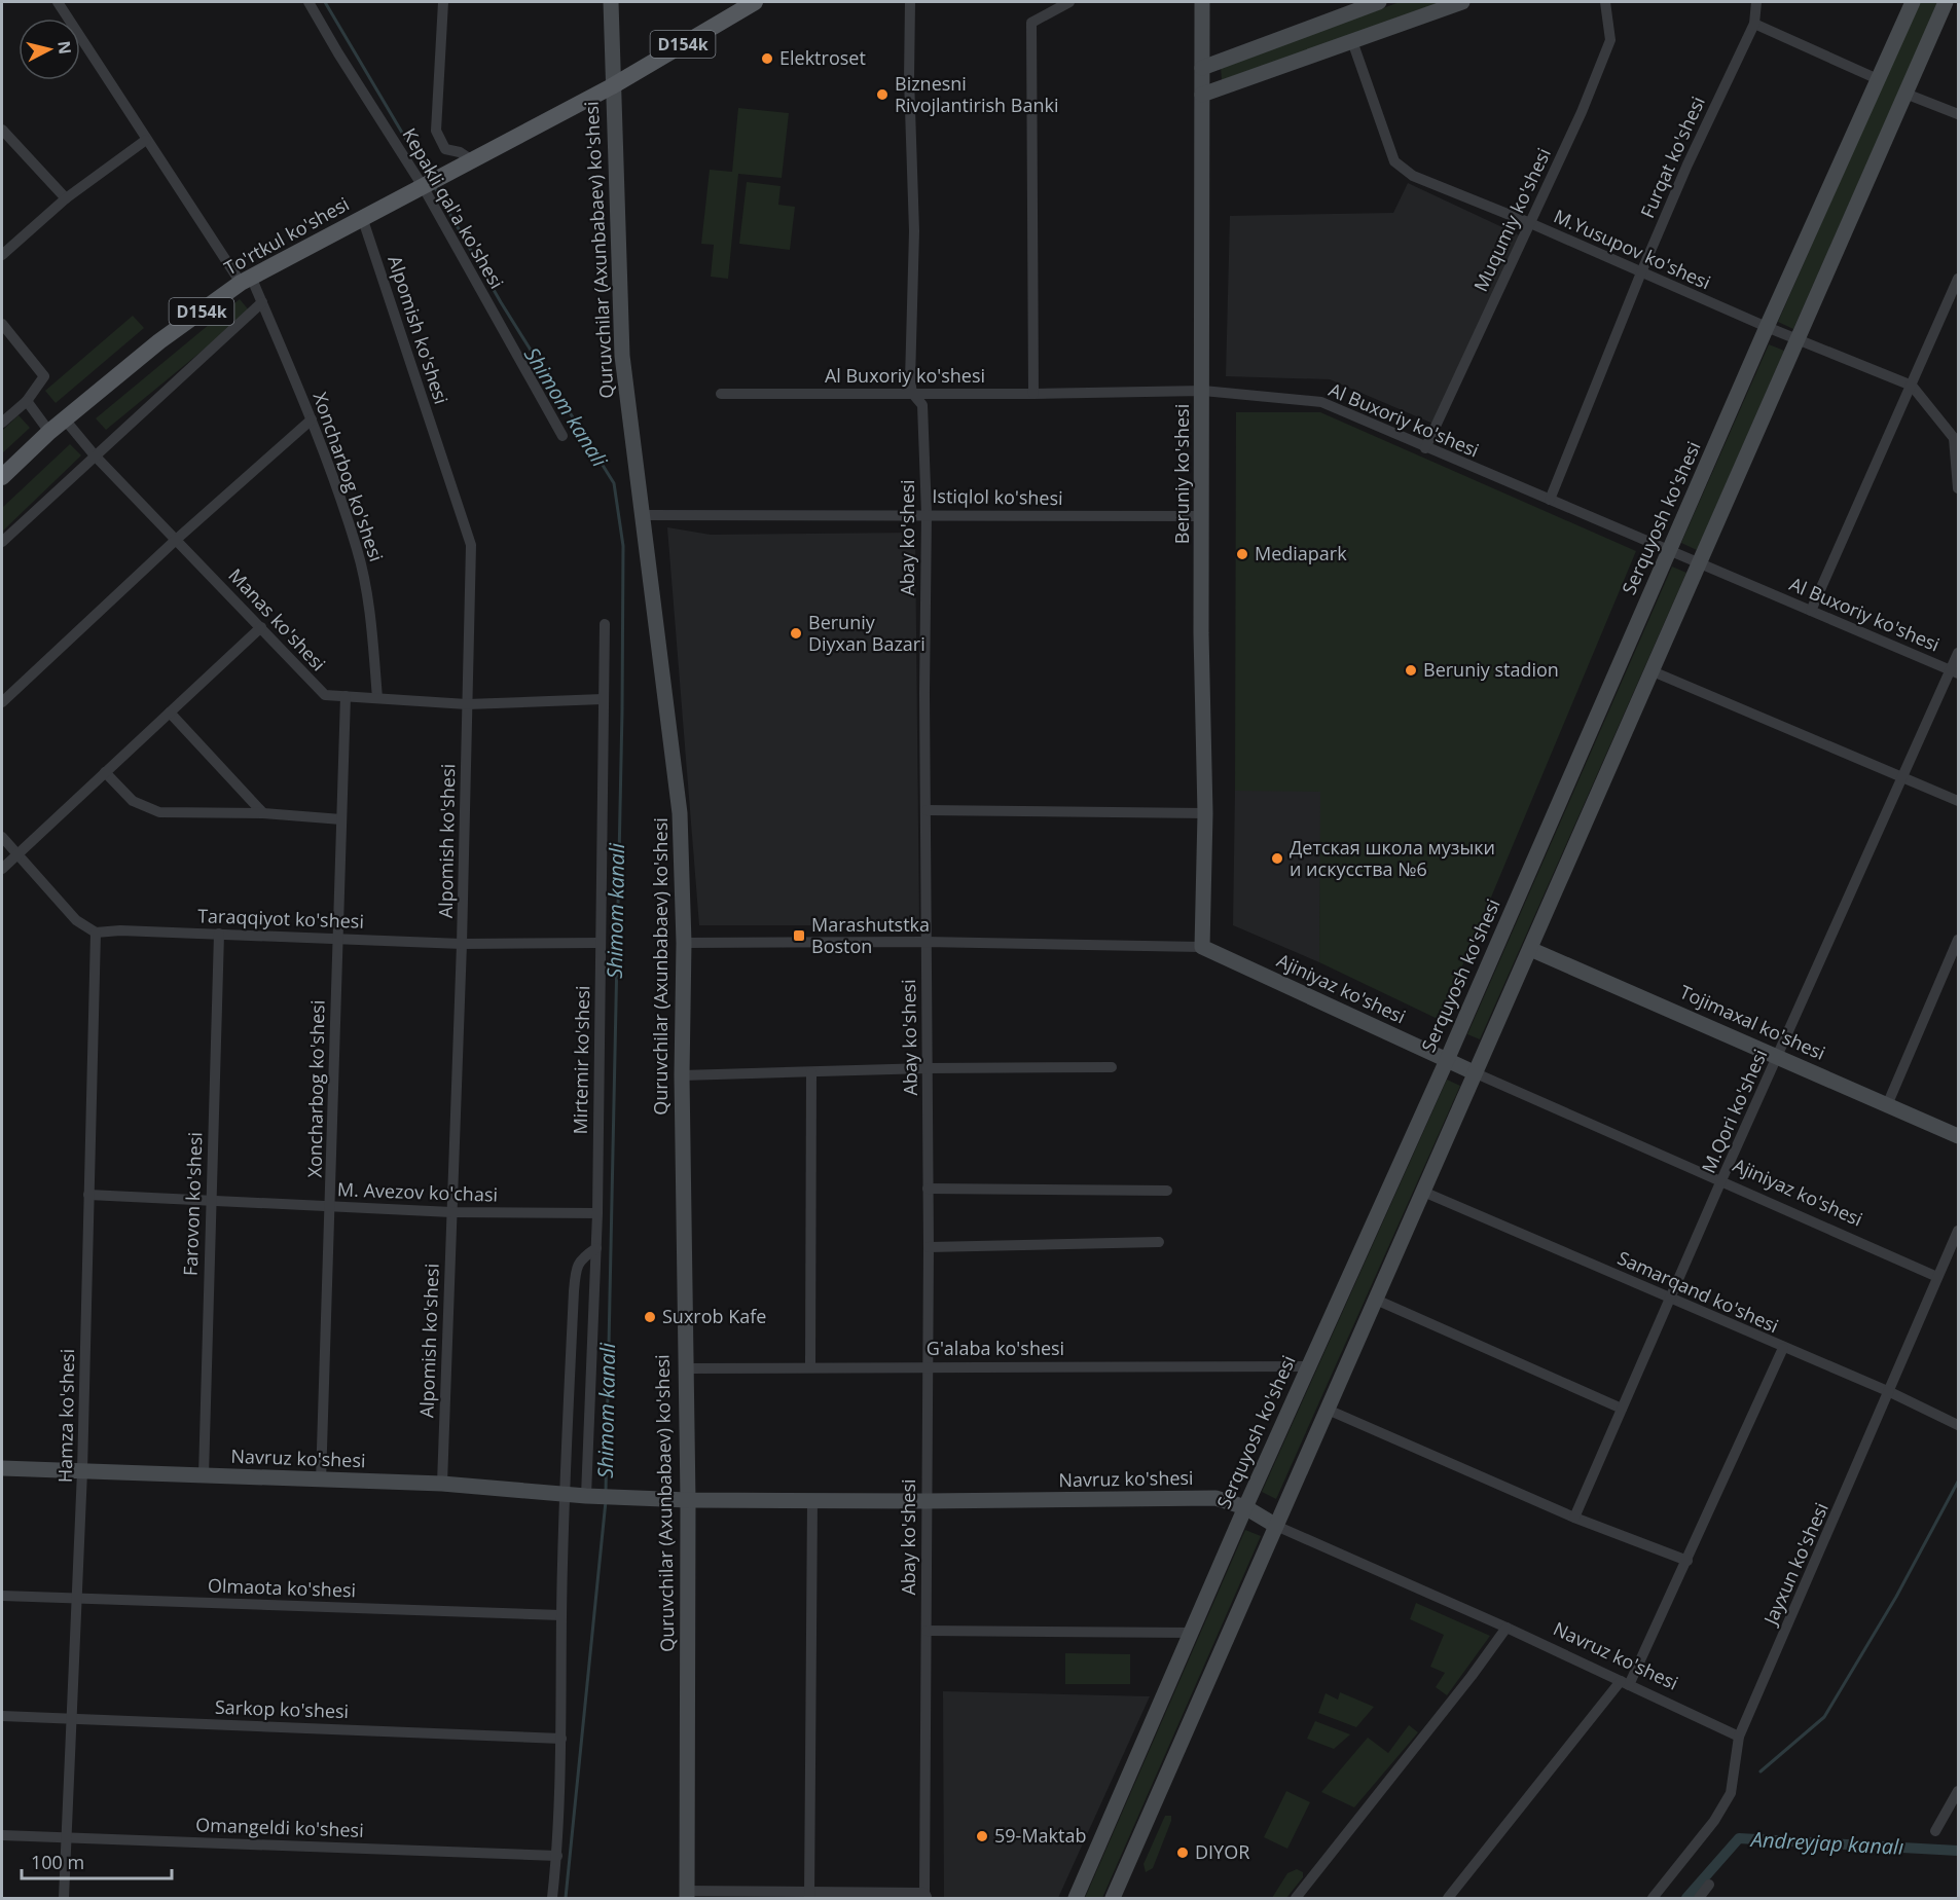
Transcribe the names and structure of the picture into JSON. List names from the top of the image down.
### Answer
{
  "streets": {
    "main road": ["D154k", "To'rtkul ko'shesi"],
    "street": [
      "Furqat ko'shesi",
      "Kepakli qal'a ko'shesi",
      "Muqumiy ko'shesi",
      "Quruvchilar (Axunbabaev) ko'shesi",
      "M.Yusupov ko'shesi",
      "Alpomish ko'shesi",
      "Al Buxoriy ko'shesi",
      "Beruniy ko'shesi",
      "Xoncharbog ko'shesi",
      "Istiqlol ko'shesi",
      "Serquyosh ko'shesi",
      "Abay ko'shesi",
      "Manas ko'shesi",
      "Taraqqiyot ko'shesi",
      "Ajiniyaz ko'shesi",
      "Tojimaxal ko'shesi",
      "Mirtemir ko'shesi",
      "M.Qori ko'shesi",
      "M. Avezov ko'chasi",
      "Farovon ko'shesi",
      "Samarqand ko'shesi",
      "G'alaba ko'shesi",
      "Hamza ko'shesi",
      "Navruz ko'shesi",
      "Jayxun ko'shesi",
      "Olmaota ko'shesi",
      "Sarkop ko'shesi",
      "Omangeldi ko'shesi"
    ]
  },
  "crossings": [
    ["D154k", "Kepakli qal'a ko'shesi"],
    ["D154k", "To'rtkul ko'shesi"],
    ["D154k", "Quruvchilar (Axunbabaev) ko'shesi"],
    ["Furqat ko'shesi", "M.Yusupov ko'shesi"],
    ["Furqat ko'shesi", "Al Buxoriy ko'shesi"],
    ["Kepakli qal'a ko'shesi", "To'rtkul ko'shesi"],
    ["Muqumiy ko'shesi", "M.Yusupov ko'shesi"],
    ["Muqumiy ko'shesi", "Al Buxoriy ko'shesi"],
    ["To'rtkul ko'shesi", "Alpomish ko'shesi"],
    ["To'rtkul ko'shesi", "Xoncharbog ko'shesi"],
    ["To'rtkul ko'shesi", "Manas ko'shesi"],
    ["Quruvchilar (Axunbabaev) ko'shesi", "Istiqlol ko'shesi"],
    ["Quruvchilar (Axunbabaev) ko'shesi", "Ajiniyaz ko'shesi"],
    ["Quruvchilar (Axunbabaev) ko'shesi", "G'alaba ko'shesi"],
    ["Quruvchilar (Axunbabaev) ko'shesi", "Navruz ko'shesi"],
    ["M.Yusupov ko'shesi", "Serquyosh ko'shesi"],
    ["Alpomish ko'shesi", "Manas ko'shesi"],
    ["Alpomish ko'shesi", "Taraqqiyot ko'shesi"],
    ["Alpomish ko'shesi", "M. Avezov ko'chasi"],
    ["Alpomish ko'shesi", "Navruz ko'shesi"],
    ["Al Buxoriy ko'shesi", "Beruniy ko'shesi"],
    ["Al Buxoriy ko'shesi", "Serquyosh ko'shesi"],
    ["Al Buxoriy ko'shesi", "Abay ko'shesi"],
    ["Al Buxoriy ko'shesi", "M.Qori ko'shesi"],
    ["Beruniy ko'shesi", "Istiqlol ko'shesi"],
    ["Beruniy ko'shesi", "Ajiniyaz ko'shesi"],
    ["Xoncharbog ko'shesi", "Manas ko'shesi"],
    ["Xoncharbog ko'shesi", "Taraqqiyot ko'shesi"],
    ["Xoncharbog ko'shesi", "M. Avezov ko'chasi"],
    ["Xoncharbog ko'shesi", "Navruz ko'shesi"],
    ["Istiqlol ko'shesi", "Abay ko'shesi"],
    ["Serquyosh ko'shesi", "Ajiniyaz ko'shesi"],
    ["Serquyosh ko'shesi", "G'alaba ko'shesi"],
    ["Serquyosh ko'shesi", "Navruz ko'shesi"],
    ["Abay ko'shesi", "Ajiniyaz ko'shesi"],
    ["Abay ko'shesi", "G'alaba ko'shesi"],
    ["Abay ko'shesi", "Navruz ko'shesi"],
    ["Manas ko'shesi", "Mirtemir ko'shesi"],
    ["Taraqqiyot ko'shesi", "Mirtemir ko'shesi"],
    ["Taraqqiyot ko'shesi", "Farovon ko'shesi"],
    ["Taraqqiyot ko'shesi", "Hamza ko'shesi"],
    ["Ajiniyaz ko'shesi", "M.Qori ko'shesi"],
    ["Ajiniyaz ko'shesi", "Jayxun ko'shesi"],
    ["Tojimaxal ko'shesi", "M.Qori ko'shesi"],
    ["Mirtemir ko'shesi", "M. Avezov ko'chasi"],
    ["Mirtemir ko'shesi", "Navruz ko'shesi"],
    ["M.Qori ko'shesi", "Samarqand ko'shesi"],
    ["M. Avezov ko'chasi", "Farovon ko'shesi"],
    ["M. Avezov ko'chasi", "Hamza ko'shesi"],
    ["Farovon ko'shesi", "Navruz ko'shesi"],
    ["Samarqand ko'shesi", "Jayxun ko'shesi"],
    ["Hamza ko'shesi", "Navruz ko'shesi"],
    ["Hamza ko'shesi", "Olmaota ko'shesi"],
    ["Hamza ko'shesi", "Sarkop ko'shesi"],
    ["Hamza ko'shesi", "Omangeldi ko'shesi"],
    ["Navruz ko'shesi", "Jayxun ko'shesi"]
  ],
  "water": ["Shimom kanali", "Andreyjap kanalı"],
  "places": {
    "other": [
      "Elektroset",
      "Biznesni Rivojlantirish Banki",
      "Mediapark",
      "Beruniy Diyxan Bazari",
      "Beruniy stadion",
      "Детская школа музыки и искусства №6",
      "Suxrob Kafe",
      "59-Maktab",
      "DIYOR"
    ],
    "transit": ["Marashutstka Boston"]
  },
  "scale_bar": "100 m",
  "north": "right"
}
